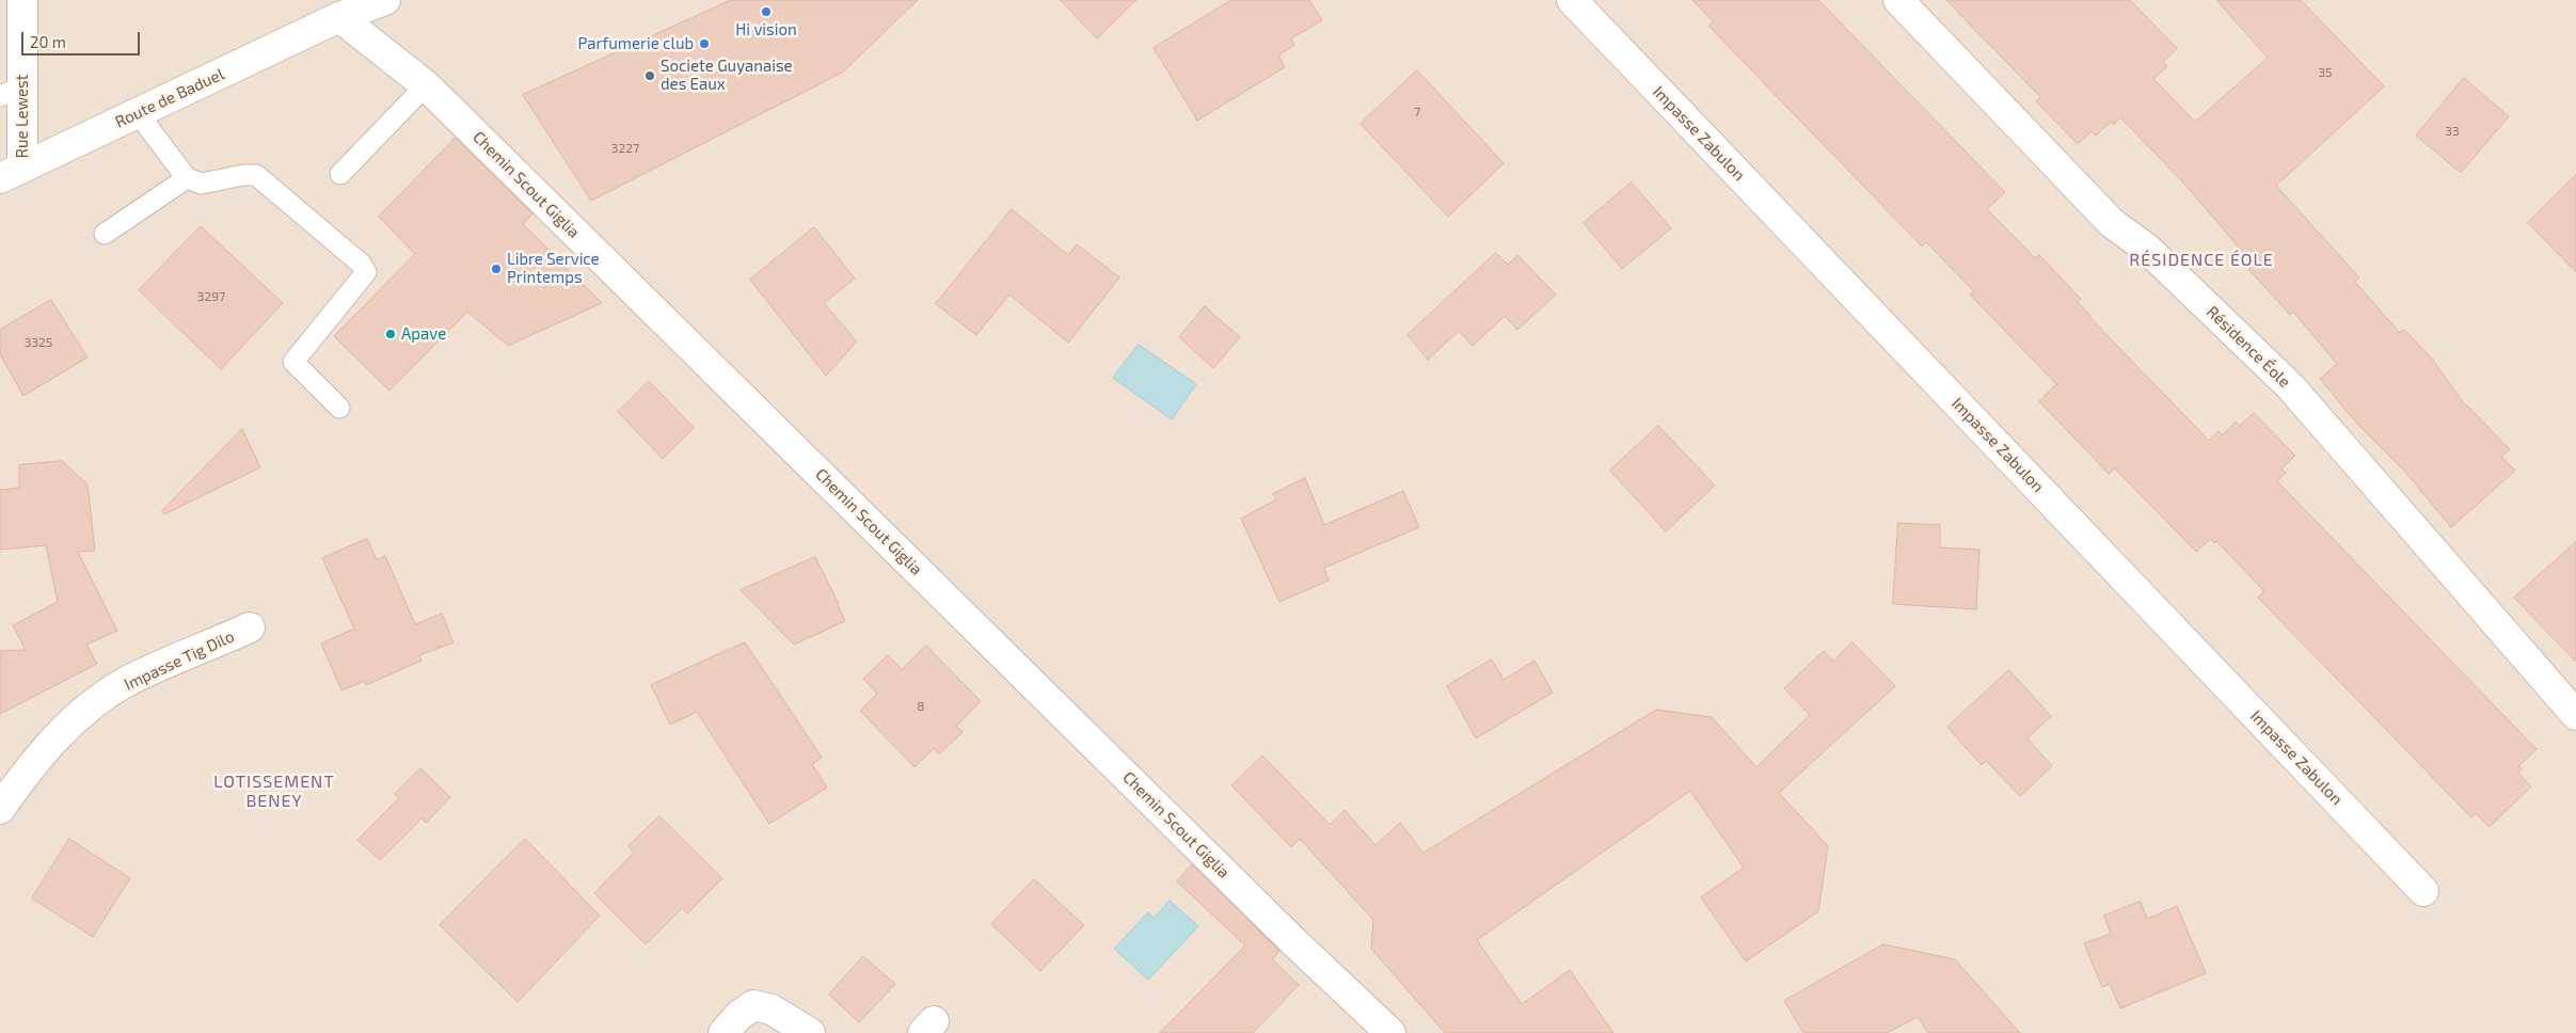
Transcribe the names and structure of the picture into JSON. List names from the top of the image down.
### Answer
{
  "streets": {
    "street": [
      "Route de Baduel",
      "Rue Lewest",
      "Impasse Zabulon",
      "Chemin Scout Giglia",
      "Résidence Éole",
      "Impasse Tig Dilo"
    ]
  },
  "crossings": [
    ["Route de Baduel", "Rue Lewest"],
    ["Route de Baduel", "Chemin Scout Giglia"]
  ],
  "districts": ["RÉSIDENCE ÉOLE", "LOTISSEMENT BENEY"],
  "places": [
    "Hi vision",
    "Parfumerie club",
    "Societe Guyanaise des Eaux",
    "Libre Service Printemps",
    "Apave"
  ],
  "house_numbers": [
    "35",
    "7",
    "33",
    "3227",
    "3297",
    "3325",
    "8"
  ],
  "scale_bar": "20 m"
}
